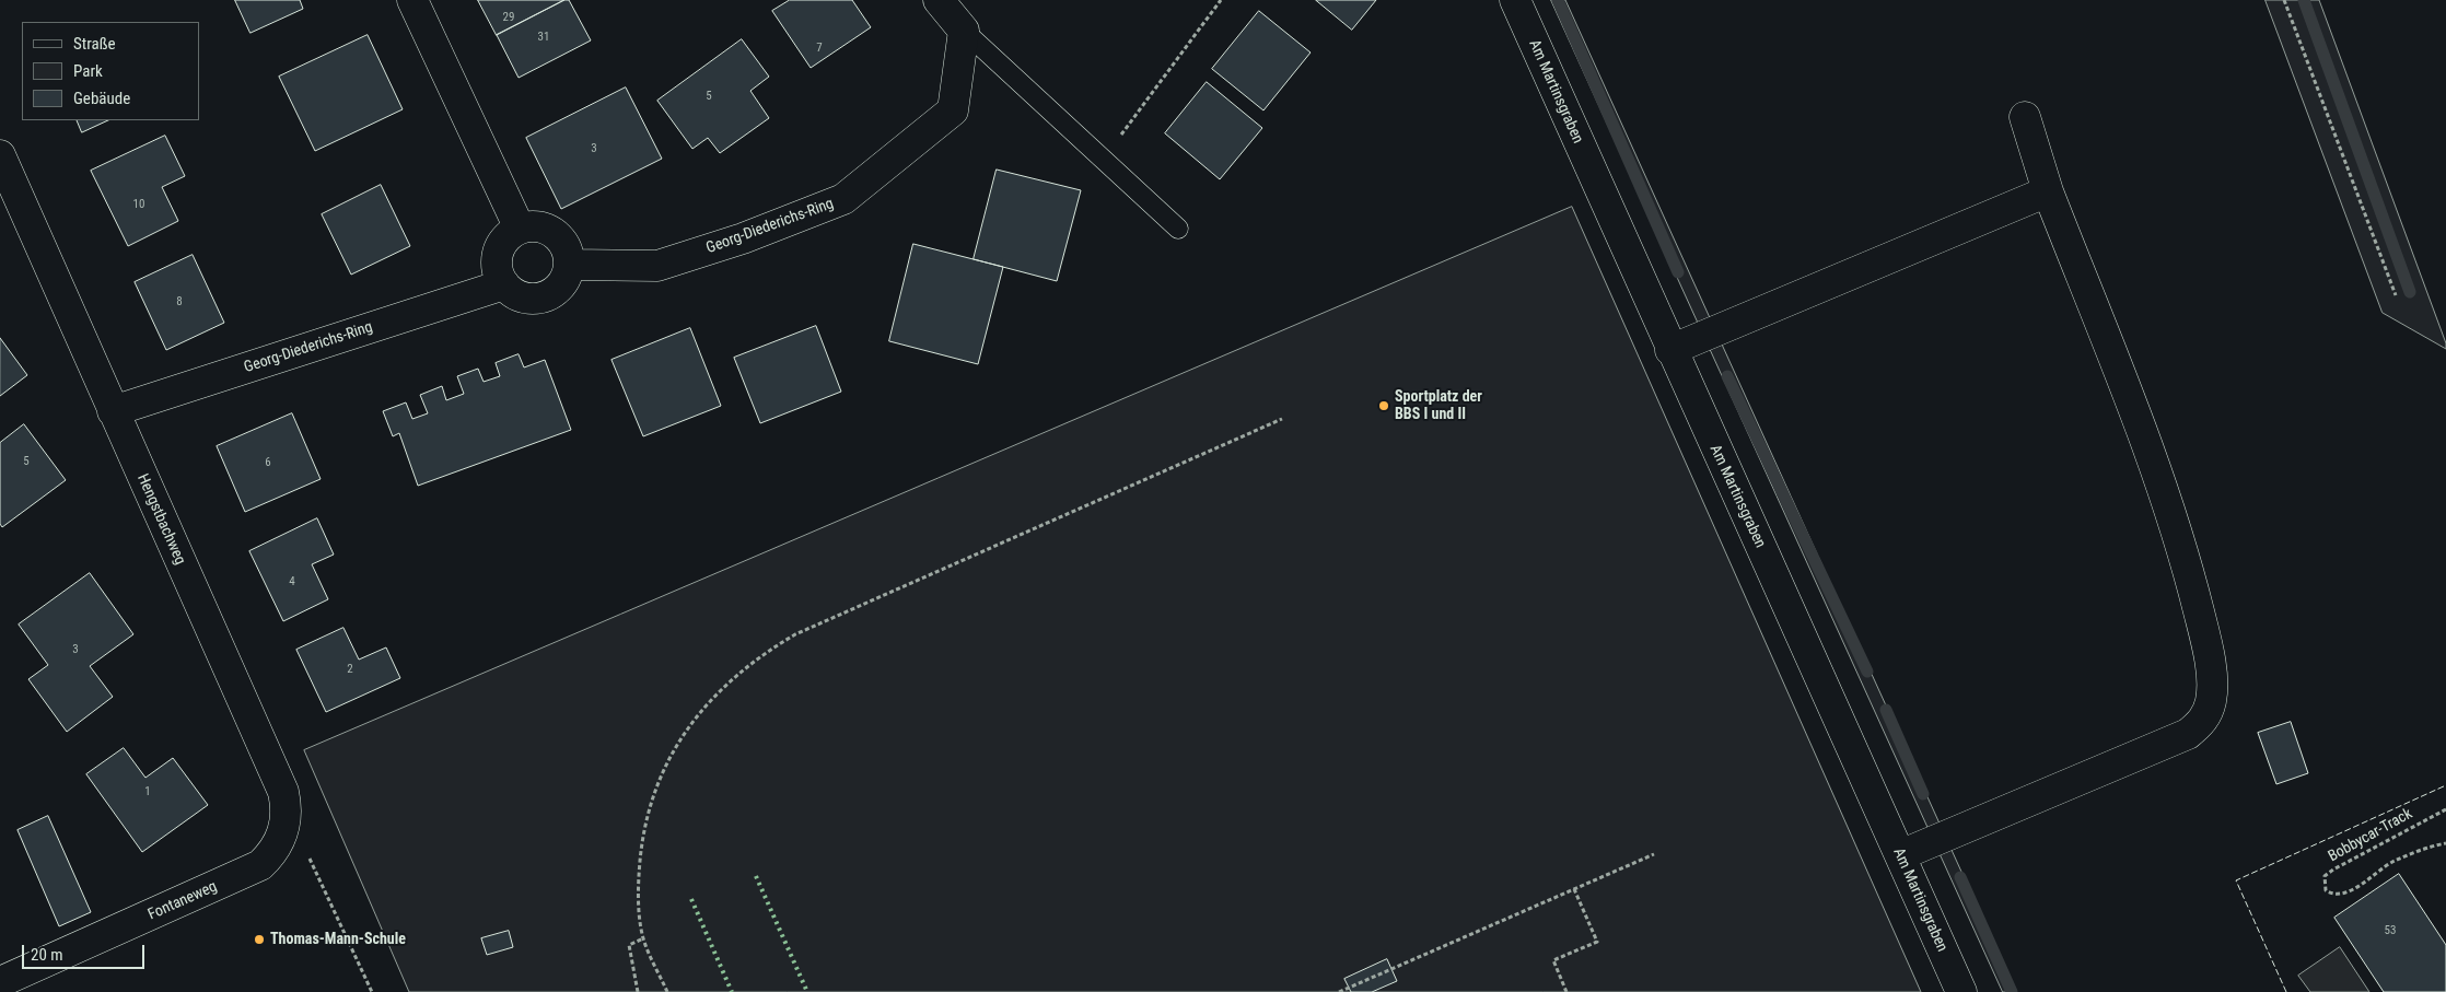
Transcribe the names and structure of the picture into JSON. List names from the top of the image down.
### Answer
{
  "streets": {
    "street": [
      "Am Martinsgraben",
      "Georg-Diederichs-Ring",
      "Hengstbachweg",
      "Fontaneweg"
    ],
    "path": ["Bobbycar-Track"]
  },
  "crossings": [
    ["Georg-Diederichs-Ring", "Hengstbachweg"],
    ["Hengstbachweg", "Fontaneweg"]
  ],
  "places": ["Sportplatz der BBS I und II", "Thomas-Mann-Schule"],
  "house_numbers": [
    "29",
    "31",
    "7",
    "5",
    "3",
    "10",
    "8",
    "5",
    "6",
    "4",
    "3",
    "2",
    "1",
    "53"
  ],
  "legend": ["Straße", "Park", "Gebäude"],
  "scale_bar": "20 m"
}
